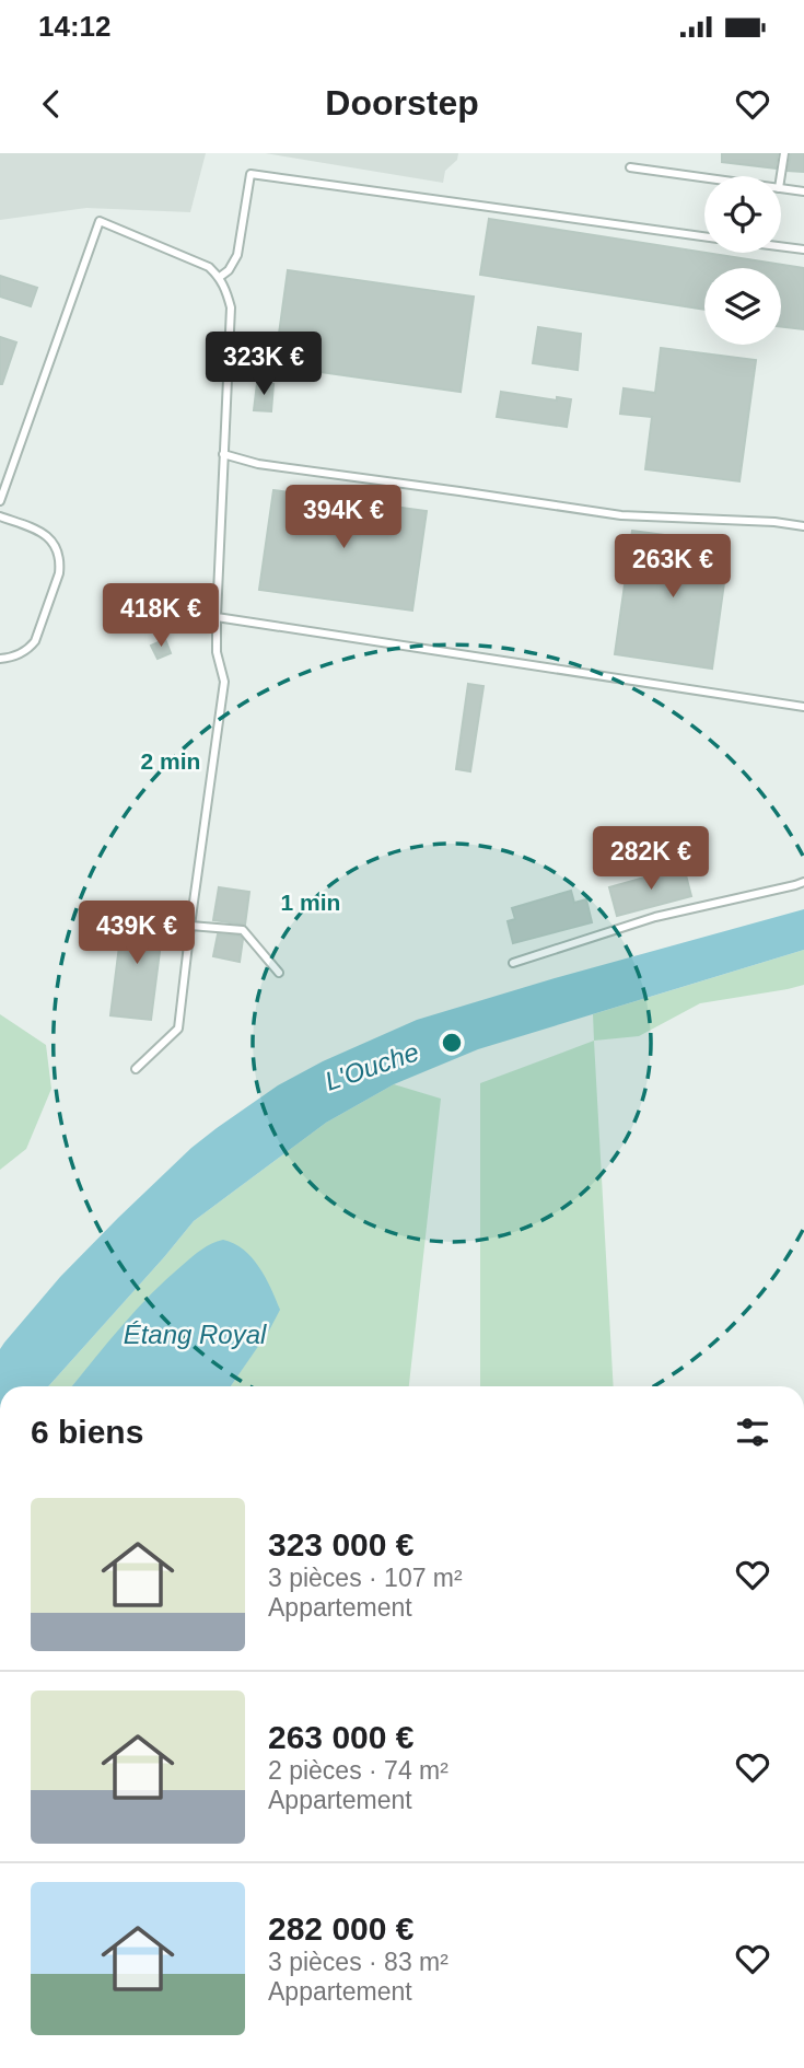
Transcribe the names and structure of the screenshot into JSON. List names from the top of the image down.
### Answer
{
  "water": ["L'Ouche", "Étang Royal"],
  "page": {
    "status": "14:12",
    "header": "Doorstep",
    "price": [
      "323K €",
      "394K €",
      "263K €",
      "418K €",
      "282K €",
      "439K €"
    ],
    "heading": "6 biens",
    "list": [
      {
        "name": "323 000 €",
        "note": "3 pièces · 107 m² · Appartement"
      },
      {
        "name": "263 000 €",
        "note": "2 pièces · 74 m² · Appartement"
      },
      {
        "name": "282 000 €",
        "note": "3 pièces · 83 m² · Appartement"
      }
    ]
  },
  "rings": ["2 min", "1 min"]
}
